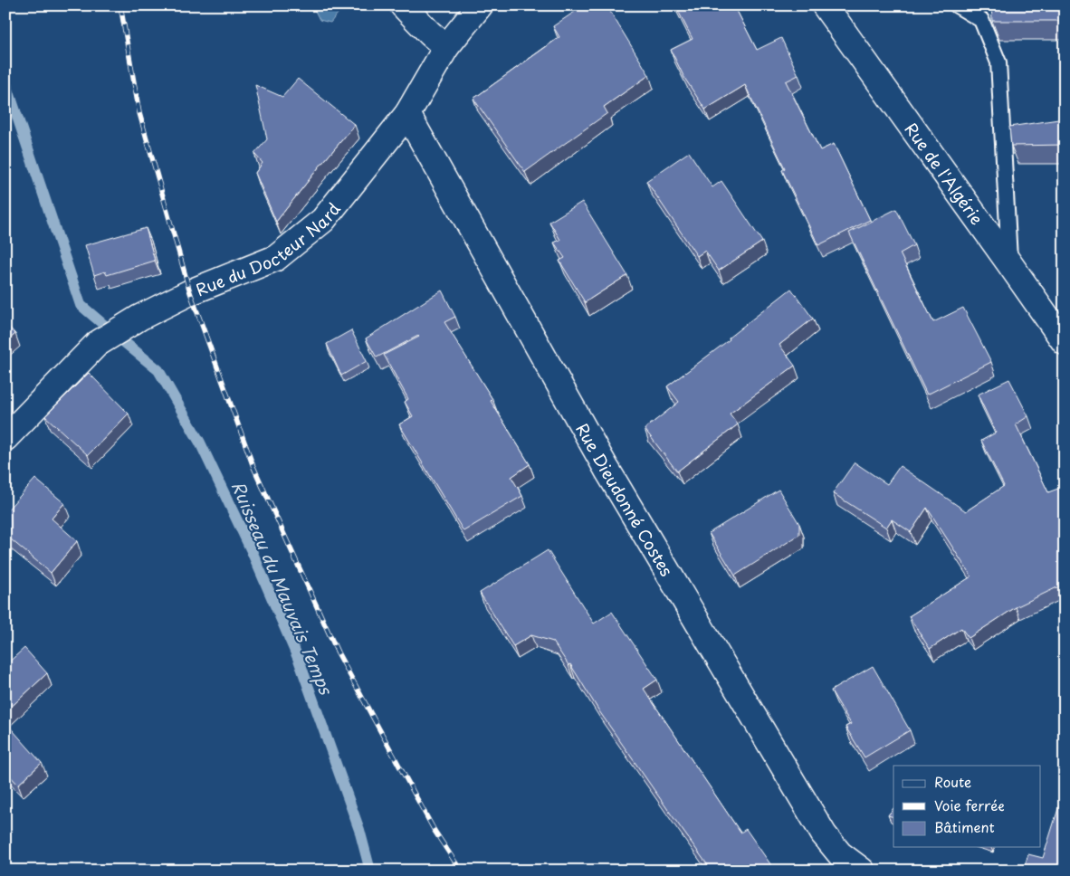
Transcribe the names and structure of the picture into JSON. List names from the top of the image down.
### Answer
{
  "streets": {
    "street": ["Rue de l'Algérie", "Rue du Docteur Nard", "Rue Dieudonné Costes"]
  },
  "crossings": [
    ["Rue du Docteur Nard", "Rue Dieudonné Costes"]
  ],
  "water": ["Ruisseau du Mauvais Temps"],
  "legend": ["Route", "Voie ferrée", "Bâtiment"]
}
